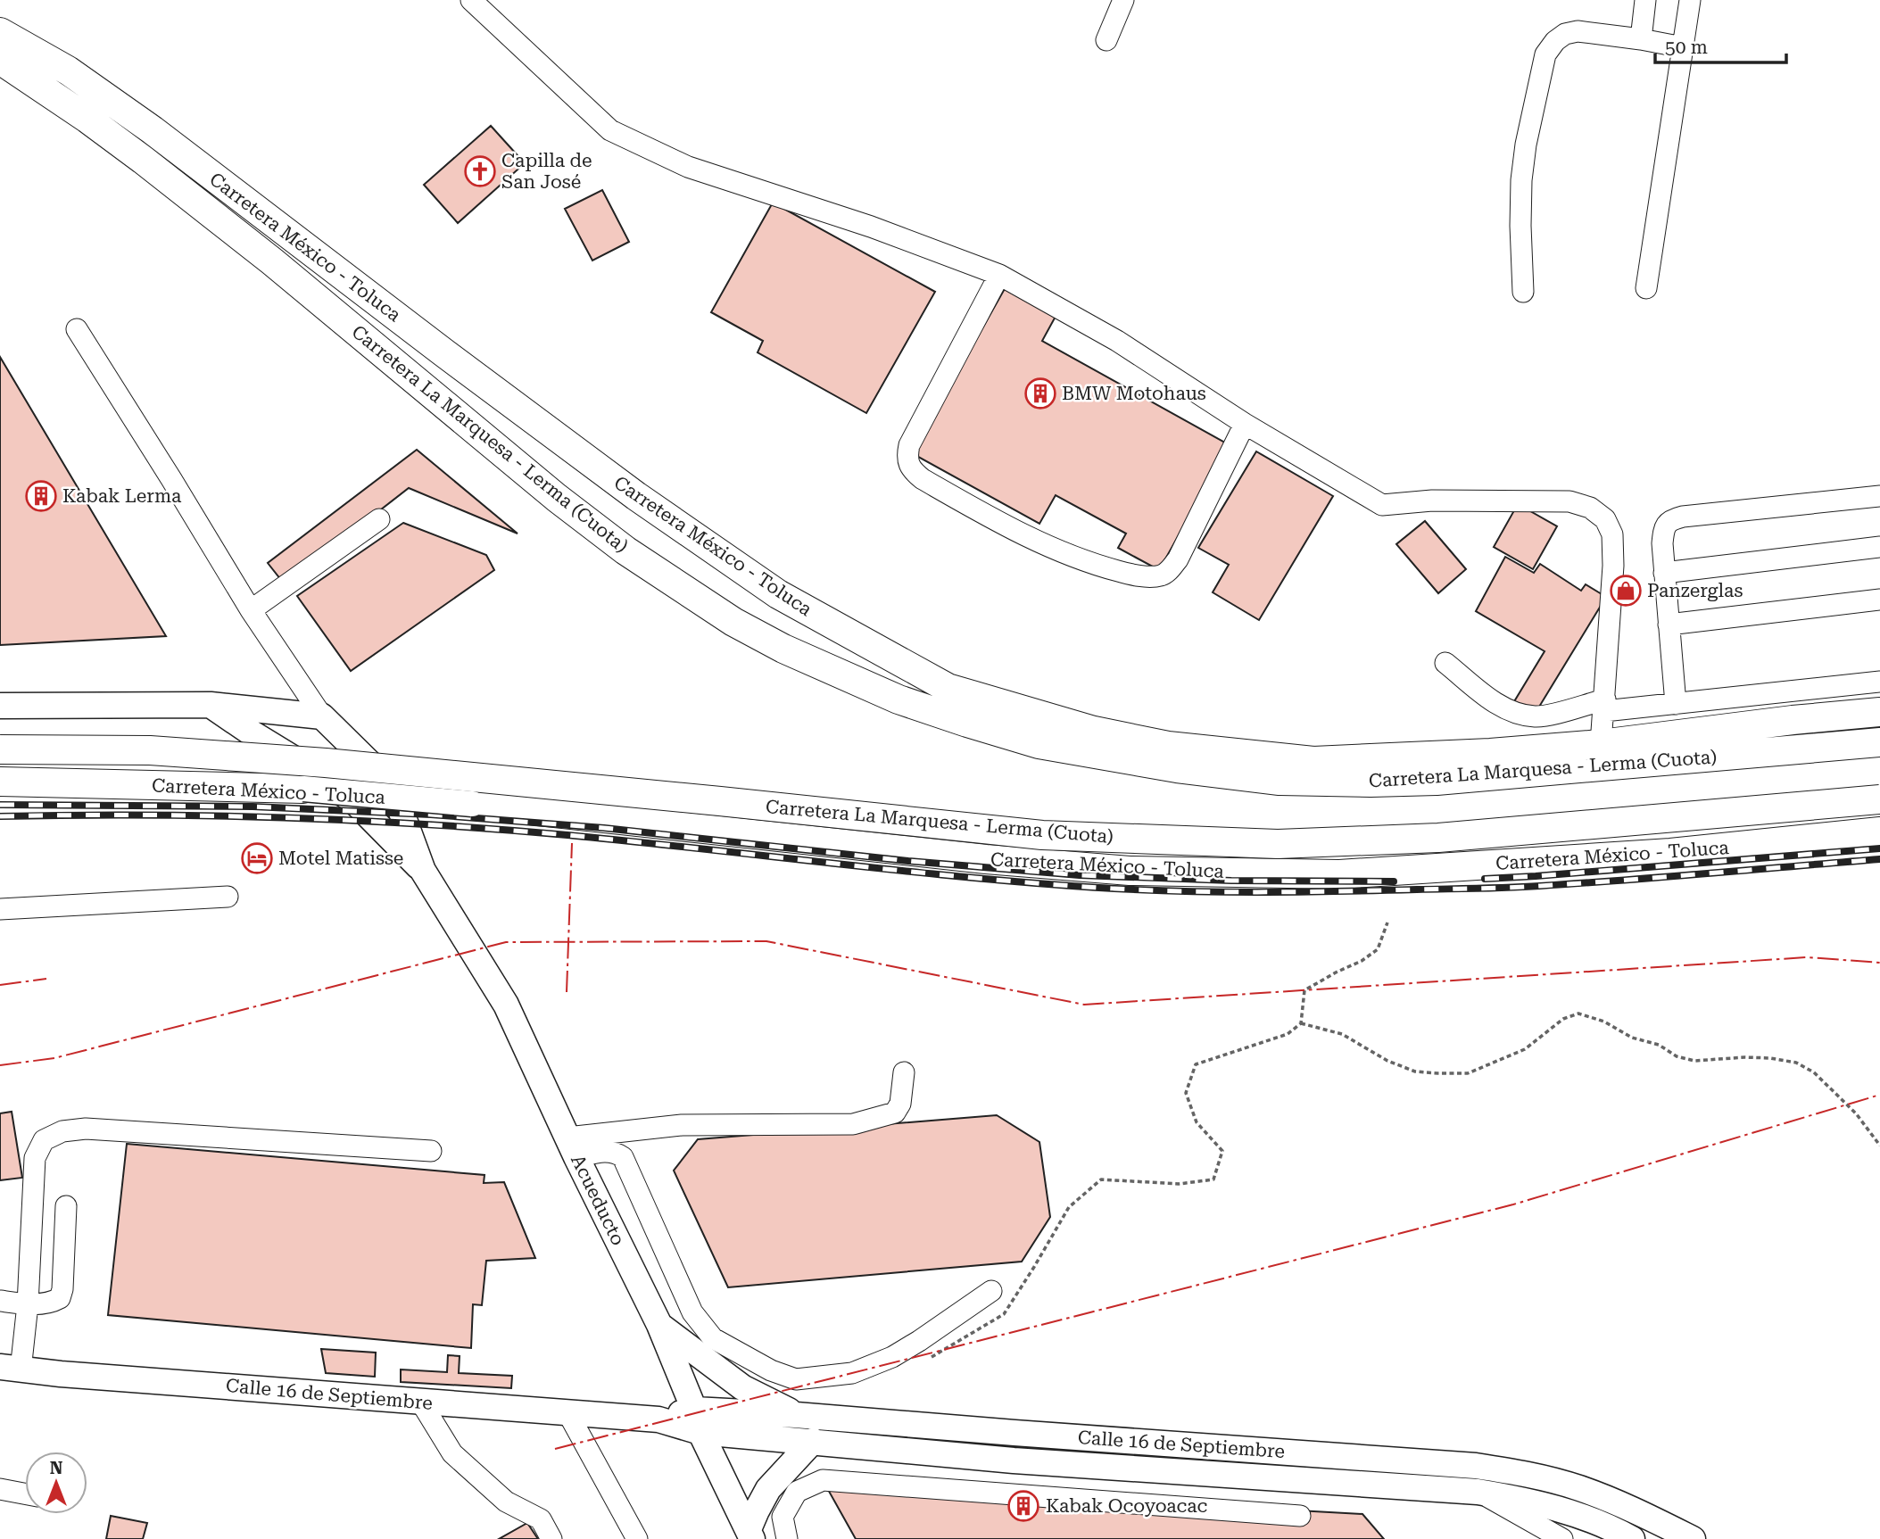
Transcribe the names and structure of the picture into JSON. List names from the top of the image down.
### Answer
{
  "streets": {
    "highway": ["Carretera México - Toluca", "Carretera La Marquesa - Lerma (Cuota)"],
    "main road": ["Acueducto", "Calle 16 de Septiembre"]
  },
  "crossings": [
    ["Acueducto", "Calle 16 de Septiembre"]
  ],
  "places": {
    "church": ["Capilla de San José"],
    "building": ["BMW Motohaus", "Kabak Lerma", "Kabak Ocoyoacac"],
    "shop": ["Panzerglas"],
    "hotel": ["Motel Matisse"]
  },
  "scale_bar": "50 m",
  "north": "top"
}
